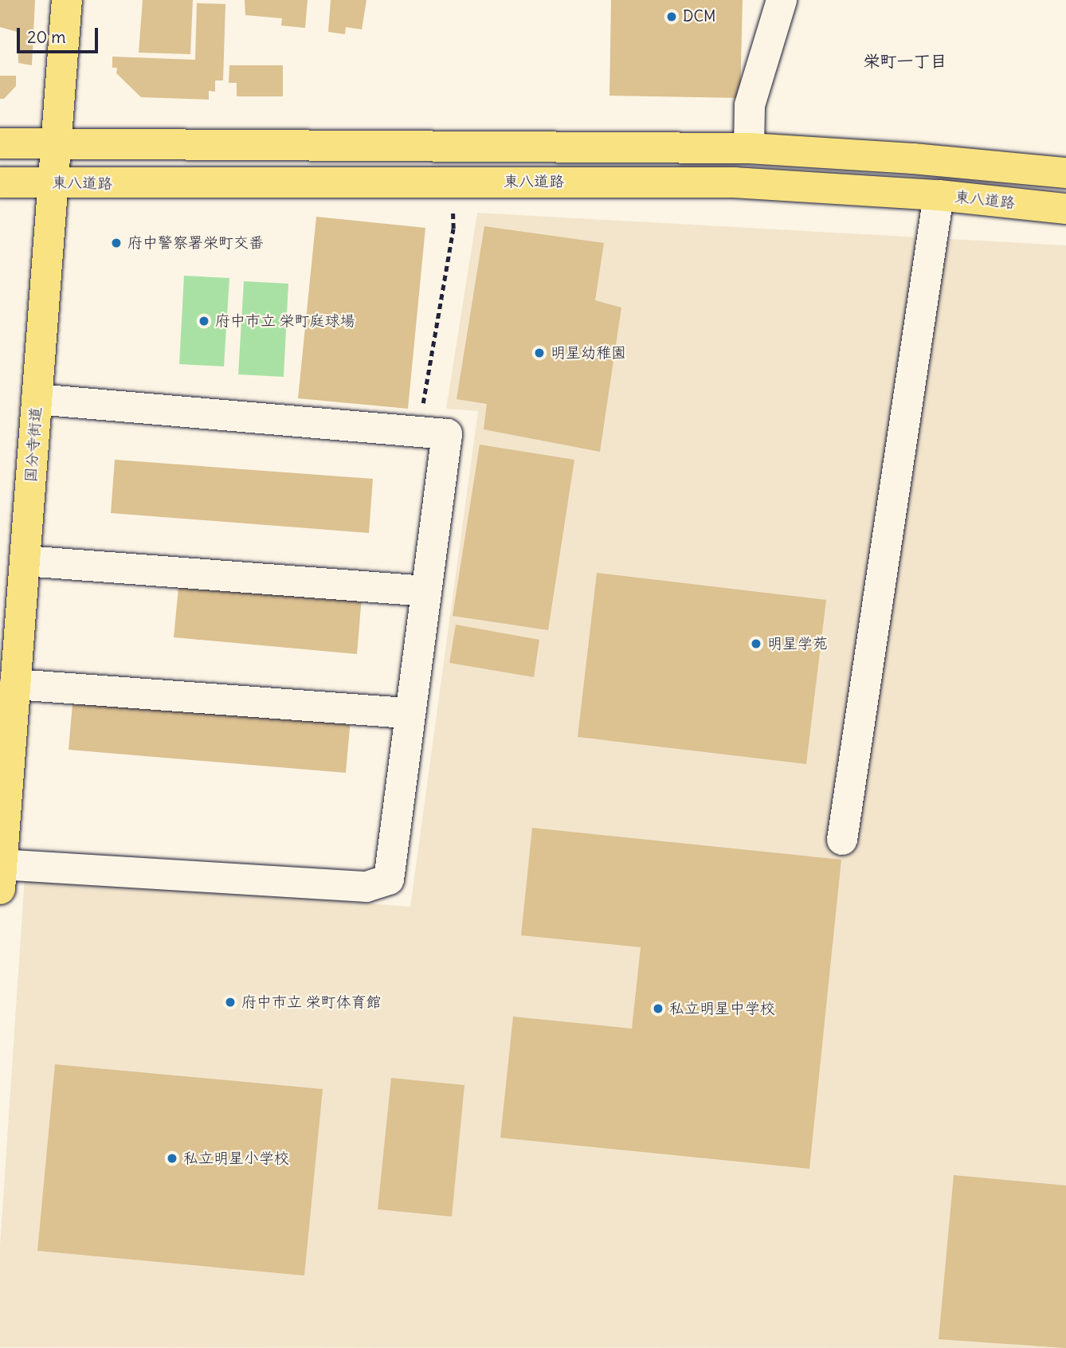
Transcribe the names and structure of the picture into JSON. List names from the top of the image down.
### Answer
{
  "streets": {
    "main road": ["東八道路", "国分寺街道"]
  },
  "crossings": [
    ["東八道路", "国分寺街道"]
  ],
  "districts": ["栄町一丁目"],
  "places": [
    "DCM",
    "府中警察署栄町交番",
    "府中市立 栄町庭球場",
    "明星幼稚園",
    "明星学苑",
    "府中市立 栄町体育館",
    "私立明星中学校",
    "私立明星小学校"
  ],
  "scale_bar": "20 m"
}
